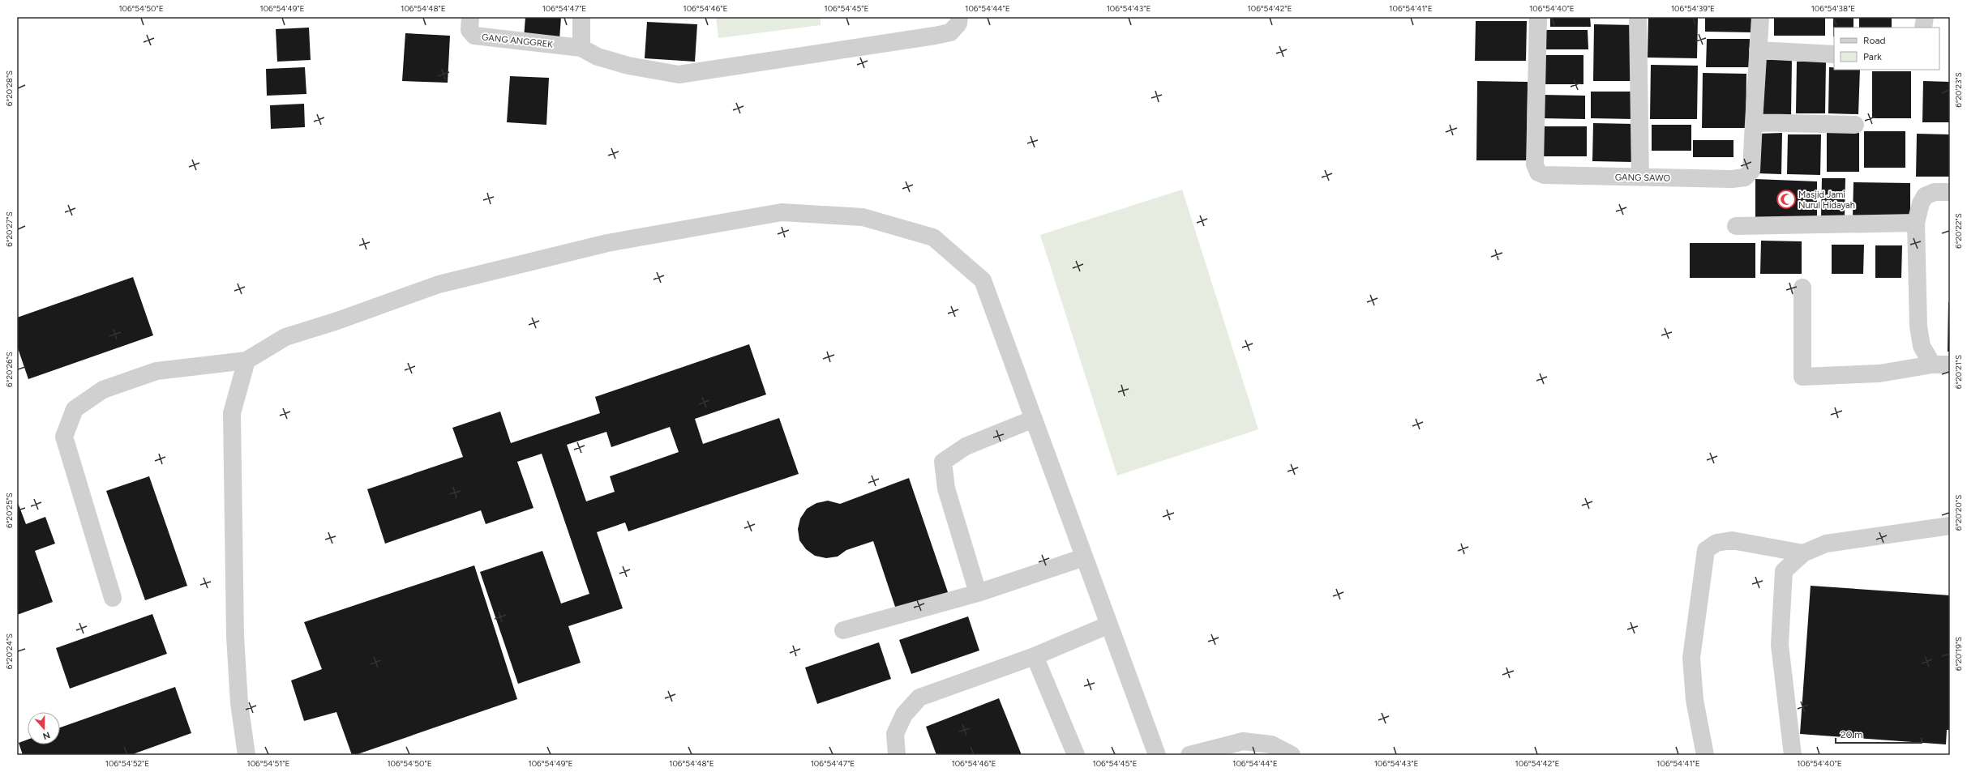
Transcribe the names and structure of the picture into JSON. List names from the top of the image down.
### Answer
{
  "streets": {
    "street": ["GANG ANGGREK", "GANG SAWO"]
  },
  "places": {
    "mosque": ["Masjid Jami Nurul Hidayah"]
  },
  "legend": ["Road", "Park"],
  "scale_bar": "20 m",
  "north": "bottom",
  "coordinates": [
    "106°54'50\"E",
    "106°54'49\"E",
    "106°54'48\"E",
    "106°54'47\"E",
    "106°54'46\"E",
    "106°54'45\"E",
    "106°54'44\"E",
    "106°54'43\"E",
    "106°54'42\"E",
    "106°54'41\"E",
    "106°54'40\"E",
    "106°54'39\"E",
    "106°54'38\"E",
    "6°20'28\"S",
    "6°20'23\"S",
    "6°20'27\"S",
    "6°20'22\"S",
    "6°20'26\"S",
    "6°20'21\"S",
    "6°20'25\"S",
    "6°20'20\"S",
    "6°20'24\"S",
    "6°20'19\"S",
    "106°54'52\"E",
    "106°54'51\"E"
  ]
}
